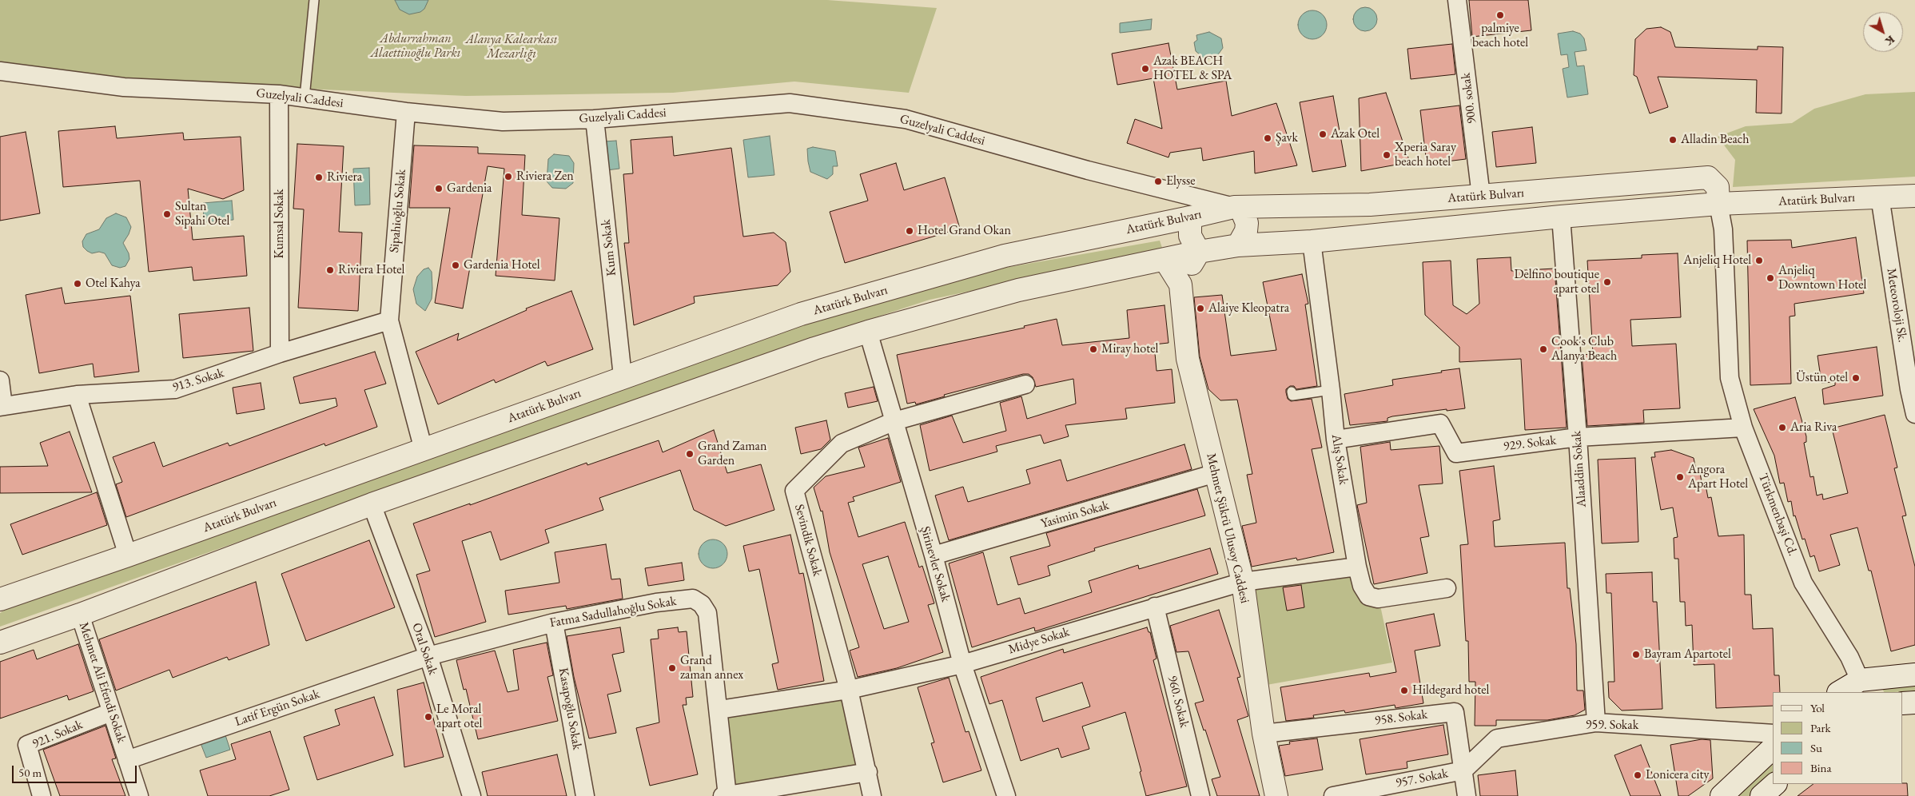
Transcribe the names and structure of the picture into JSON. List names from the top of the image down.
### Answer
{
  "streets": {
    "street": [
      "Guzelyali Caddesi",
      "900. sokak",
      "Atatürk Bulvarı",
      "Sipahioğlu Sokak",
      "Kumsal Sokak",
      "Kum Sokak",
      "Meteoroloji Sk.",
      "913. Sokak",
      "929. Sokak",
      "Alış Sokak",
      "Alaaddin Sokak",
      "Yasimin Sokak",
      "Türkmenbaşi Cd.",
      "Mehmet Şükrü Ulusoy Caddesi",
      "Sevindik Sokak",
      "Şirinevler Sokak",
      "Fatma Sadullahoğlu Sokak",
      "Midye Sokak",
      "Oral Sokak",
      "Mehmet Ali Efendi Sokak",
      "960. Sokak",
      "Latif Ergün Sokak",
      "Kasapoğlu Sokak",
      "958. Sokak",
      "959. Sokak",
      "921. Sokak",
      "957. Sokak"
    ]
  },
  "crossings": [
    ["Guzelyali Caddesi", "Atatürk Bulvarı"],
    ["Guzelyali Caddesi", "Sipahioğlu Sokak"],
    ["Guzelyali Caddesi", "Kumsal Sokak"],
    ["Guzelyali Caddesi", "Kum Sokak"],
    ["900. sokak", "Atatürk Bulvarı"],
    ["Atatürk Bulvarı", "Sipahioğlu Sokak"],
    ["Atatürk Bulvarı", "Kum Sokak"],
    ["Atatürk Bulvarı", "Meteoroloji Sk."],
    ["Atatürk Bulvarı", "Alış Sokak"],
    ["Atatürk Bulvarı", "Alaaddin Sokak"],
    ["Atatürk Bulvarı", "Türkmenbaşi Cd."],
    ["Atatürk Bulvarı", "Mehmet Şükrü Ulusoy Caddesi"],
    ["Atatürk Bulvarı", "Şirinevler Sokak"],
    ["Atatürk Bulvarı", "Oral Sokak"],
    ["Atatürk Bulvarı", "Mehmet Ali Efendi Sokak"],
    ["Sipahioğlu Sokak", "913. Sokak"],
    ["Kumsal Sokak", "913. Sokak"],
    ["929. Sokak", "Alış Sokak"],
    ["929. Sokak", "Alaaddin Sokak"],
    ["929. Sokak", "Türkmenbaşi Cd."],
    ["Alış Sokak", "Midye Sokak"],
    ["Alaaddin Sokak", "959. Sokak"],
    ["Yasimin Sokak", "Mehmet Şükrü Ulusoy Caddesi"],
    ["Yasimin Sokak", "Şirinevler Sokak"],
    ["Mehmet Şükrü Ulusoy Caddesi", "Midye Sokak"],
    ["Mehmet Şükrü Ulusoy Caddesi", "958. Sokak"],
    ["Sevindik Sokak", "Şirinevler Sokak"],
    ["Sevindik Sokak", "Midye Sokak"],
    ["Şirinevler Sokak", "Midye Sokak"],
    ["Fatma Sadullahoğlu Sokak", "Midye Sokak"],
    ["Fatma Sadullahoğlu Sokak", "Oral Sokak"],
    ["Fatma Sadullahoğlu Sokak", "Latif Ergün Sokak"],
    ["Fatma Sadullahoğlu Sokak", "Kasapoğlu Sokak"],
    ["Midye Sokak", "960. Sokak"],
    ["Oral Sokak", "Latif Ergün Sokak"],
    ["Mehmet Ali Efendi Sokak", "Latif Ergün Sokak"],
    ["Mehmet Ali Efendi Sokak", "921. Sokak"],
    ["958. Sokak", "959. Sokak"],
    ["958. Sokak", "957. Sokak"],
    ["959. Sokak", "957. Sokak"]
  ],
  "parks": ["Abdurrahman Alaettinoğlu Parkı", "Alanya Kalearkası Mezarlığı"],
  "places": [
    "palmiye beach hotel",
    "Azak BEACH HOTEL & SPA",
    "Azak Otel",
    "Şavk",
    "Alladin Beach",
    "Xperia Saray beach hotel",
    "Riviera Zen",
    "Riviera",
    "Elysse",
    "Gardenia",
    "Sultan Sipahi Otel",
    "Hotel Grand Okan",
    "Anjeliq Hotel",
    "Gardenia Hotel",
    "Riviera Hotel",
    "Anjeliq Downtown Hotel",
    "Delfino boutique apart otel",
    "Otel Kahya",
    "Alaiye Kleopatra",
    "Miray hotel",
    "Cook's Club Alanya Beach",
    "Üstün otel",
    "Aria Riva",
    "Grand Zaman Garden",
    "Angora Apart Hotel",
    "Bayram Apartotel",
    "Grand zaman annex",
    "Hildegard hotel",
    "Le Moral apart otel",
    "Lonicera city"
  ],
  "legend": [
    "Yol",
    "Park",
    "Su",
    "Bina"
  ],
  "scale_bar": "50 m",
  "north": "bottom right"
}
